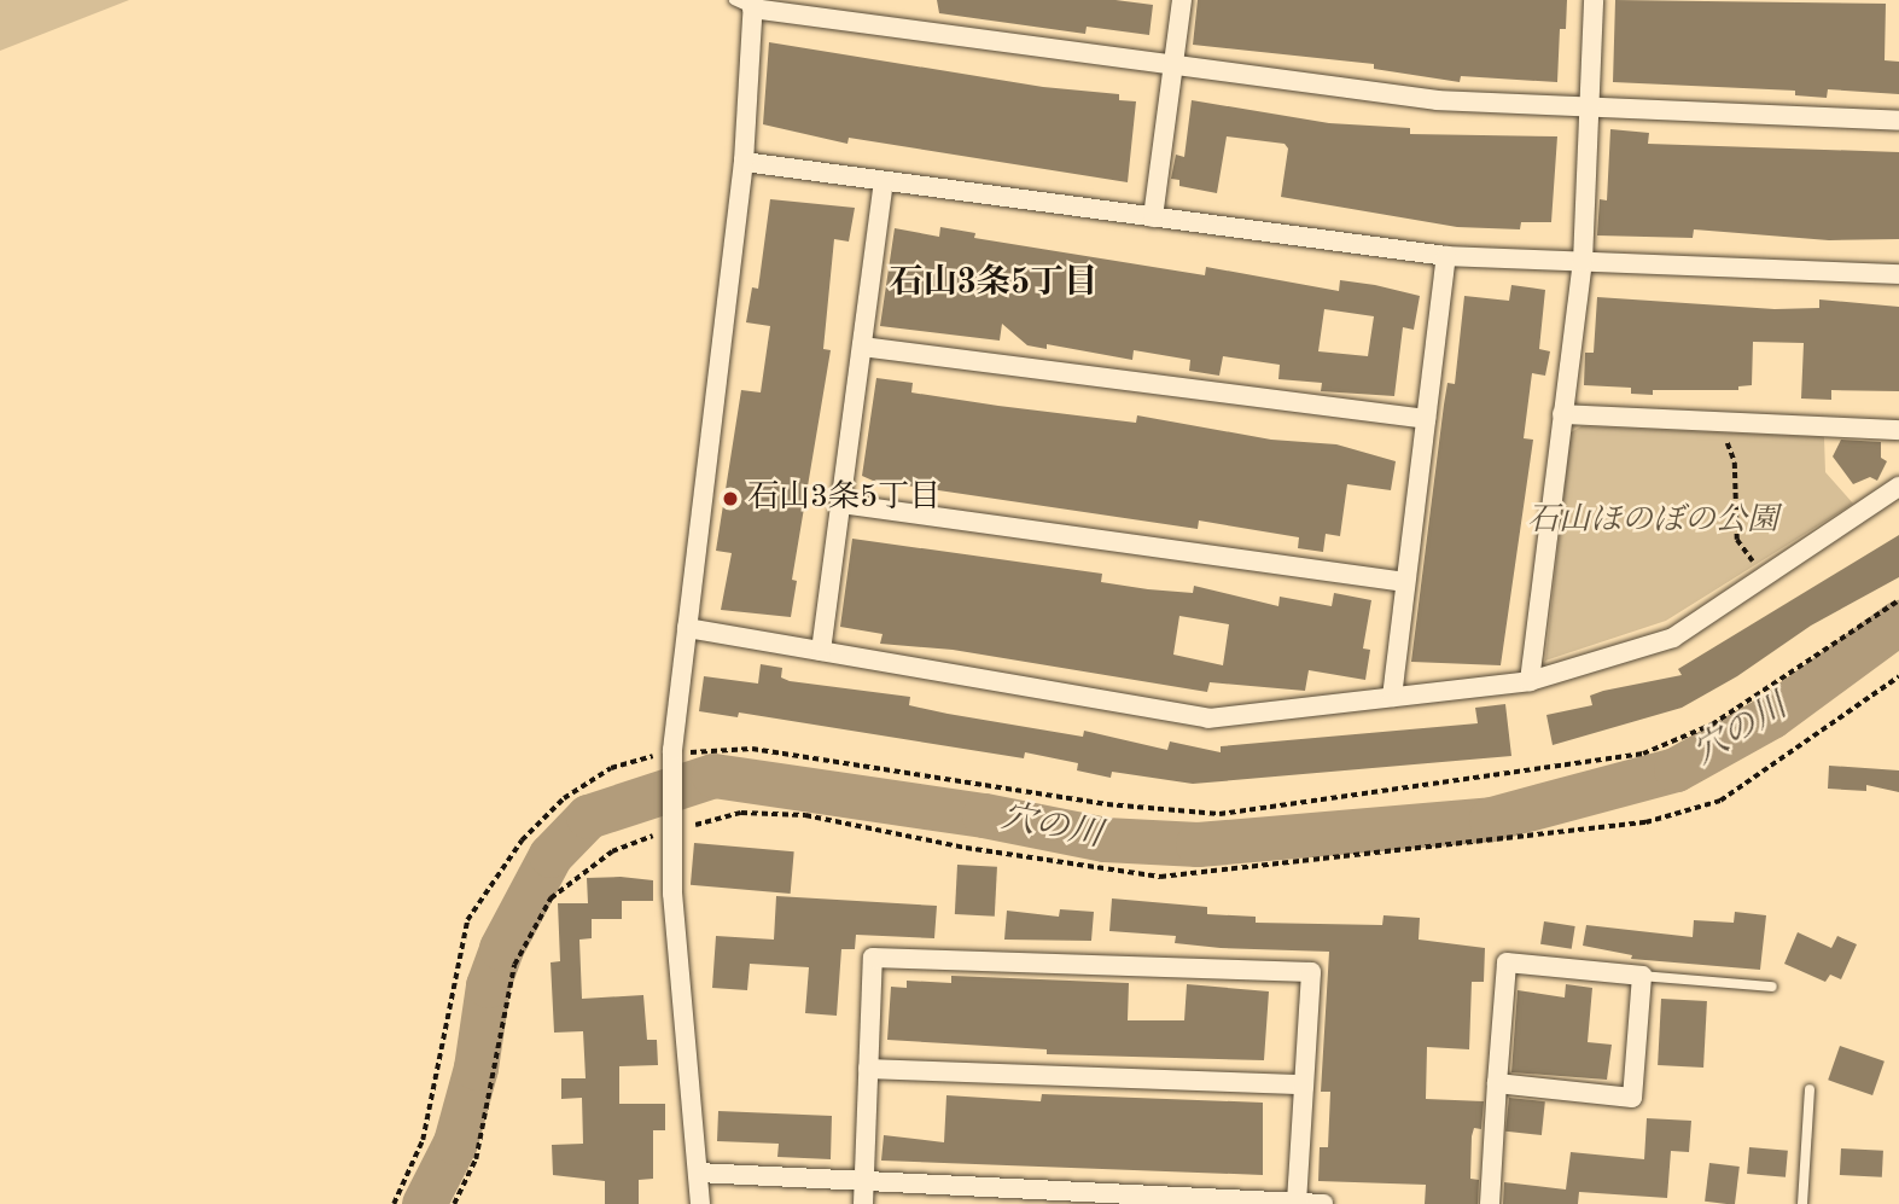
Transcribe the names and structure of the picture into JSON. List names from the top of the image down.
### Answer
{
  "districts": ["石山3条5丁目"],
  "water": ["穴の川"],
  "parks": ["石山ほのぼの公園"],
  "places": ["石山3条5丁目"]
}
